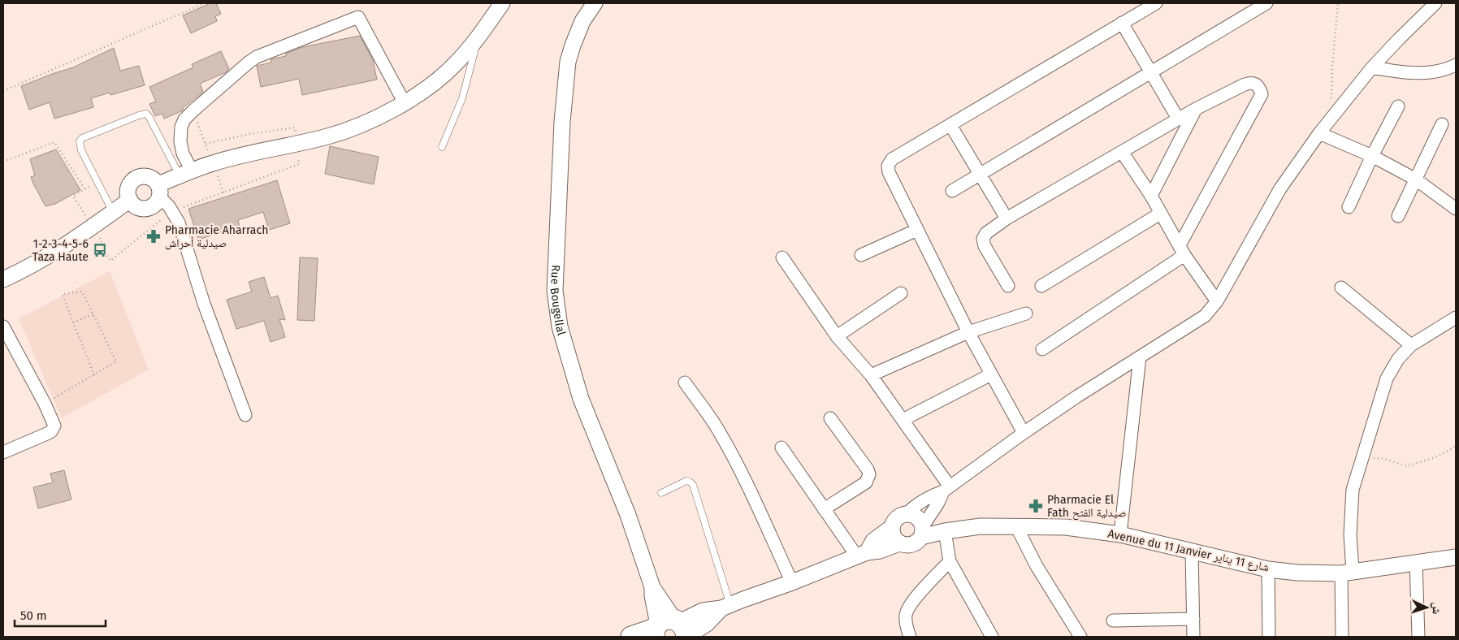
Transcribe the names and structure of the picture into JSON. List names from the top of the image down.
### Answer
{
  "streets": {
    "street": ["Rue Bougellal", "Avenue du 11 Janvier شارع 11 يناير"]
  },
  "places": {
    "pharmacy": ["Pharmacie Aharrach صيدلية أحراش", "Pharmacie El Fath صيدلية الفتح"],
    "bus stop": ["1-2-3-4-5-6 Taza Haute"]
  },
  "scale_bar": "50 m",
  "north": "right"
}
